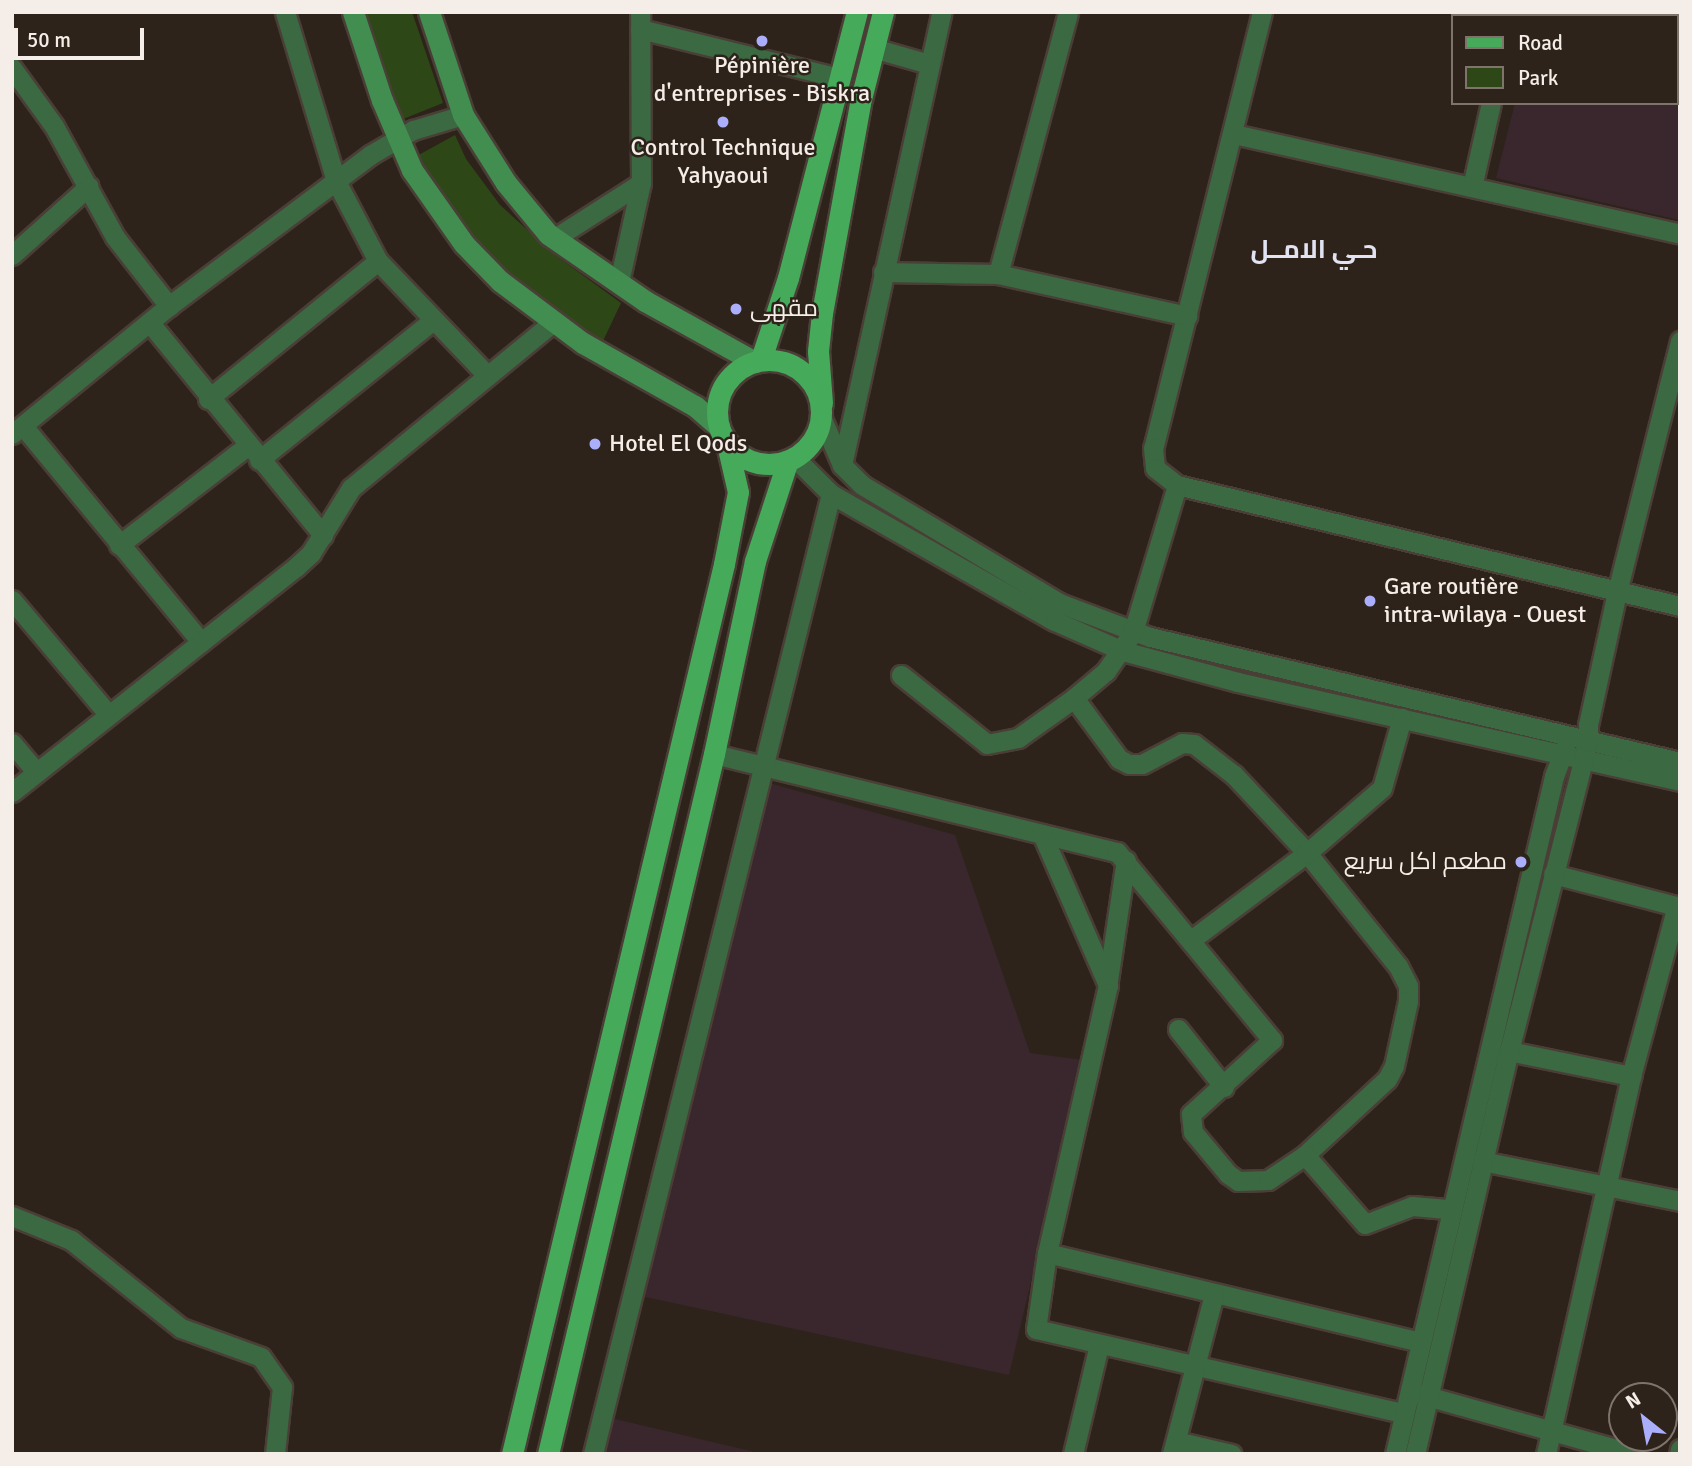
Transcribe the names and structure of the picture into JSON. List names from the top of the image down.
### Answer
{
  "districts": ["حـي الامــل"],
  "places": [
    "Pépinière d'entreprises - Biskra",
    "Control Technique Yahyaoui",
    "مقهى",
    "Hotel El Qods",
    "Gare routière intra-wilaya - Ouest",
    "مطعم اكل سريع"
  ],
  "legend": ["Road", "Park"],
  "scale_bar": "50 m",
  "north": "top left"
}
